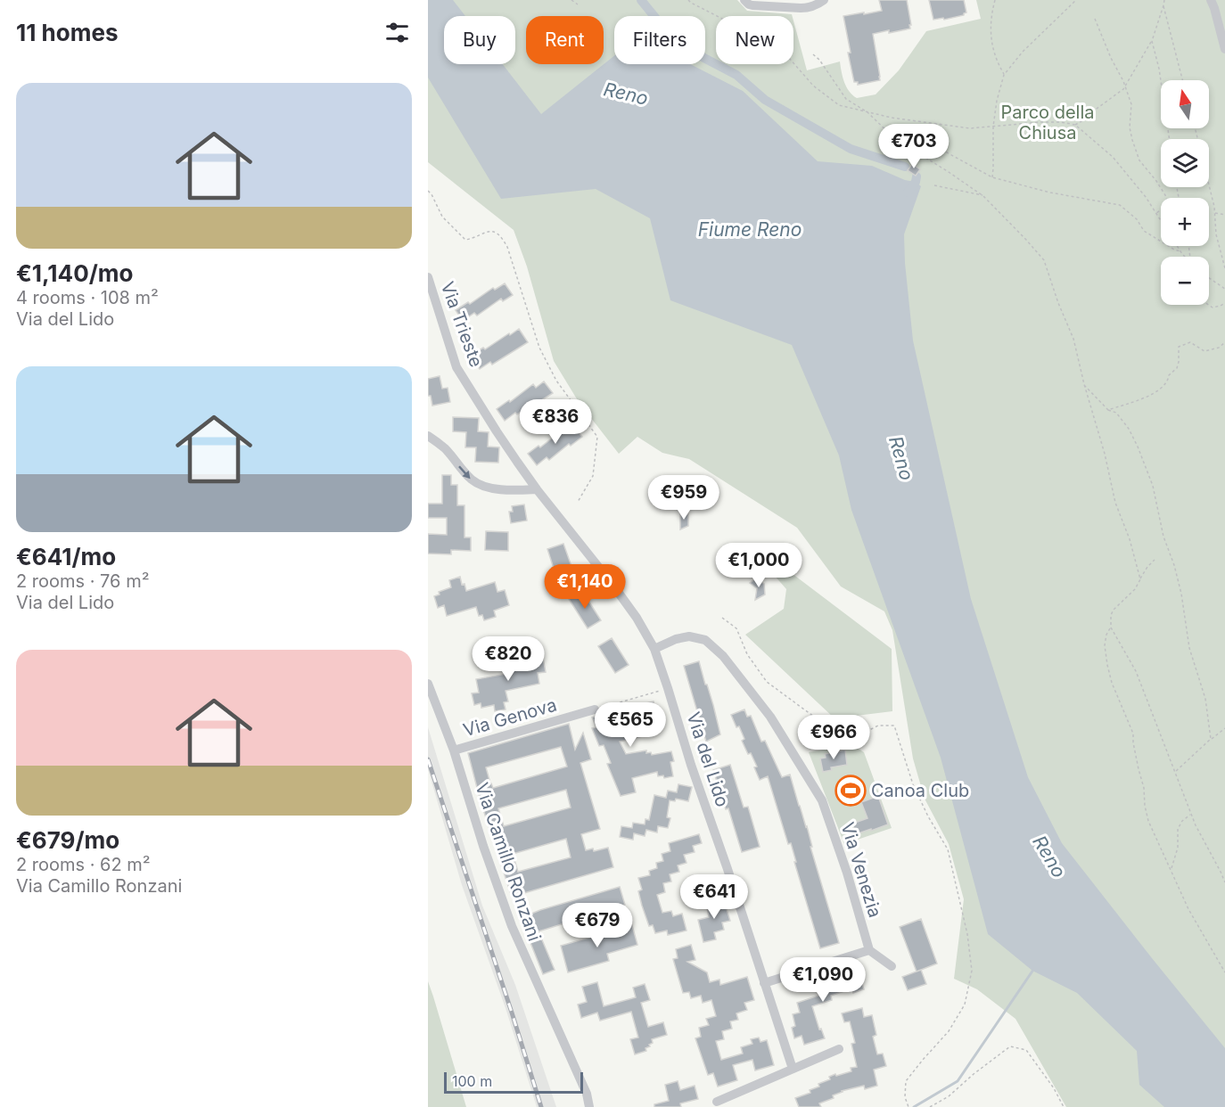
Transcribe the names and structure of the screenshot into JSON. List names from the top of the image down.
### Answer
{
  "streets": {
    "street": [
      "Via Trieste",
      "Via Genova",
      "Via del Lido",
      "Via Camillo Ronzani",
      "Via Venezia"
    ]
  },
  "crossings": [
    ["Via Trieste", "Via del Lido"],
    ["Via Genova", "Via Camillo Ronzani"],
    ["Via del Lido", "Via Venezia"]
  ],
  "water": ["Reno", "Fiume Reno"],
  "parks": ["Parco della Chiusa"],
  "places": {
    "sports": ["Canoa Club"]
  },
  "scale_bar": "100 m",
  "north": "top",
  "page": {
    "heading": "11 homes",
    "chip": [
      "Buy",
      "Rent",
      "Filters",
      "New"
    ],
    "list": [
      {
        "name": "€1,140/mo",
        "note": "4 rooms · 108 m² · Via del Lido"
      },
      {
        "name": "€641/mo",
        "note": "2 rooms · 76 m² · Via del Lido"
      },
      {
        "name": "€679/mo",
        "note": "2 rooms · 62 m² · Via Camillo Ronzani"
      }
    ],
    "map_buttons": ["+", "−"],
    "price": [
      "€703",
      "€836",
      "€959",
      "€1,000",
      "€1,140",
      "€820",
      "€565",
      "€966",
      "€641",
      "€679",
      "€1,090"
    ],
    "scale": "100 m"
  }
}
